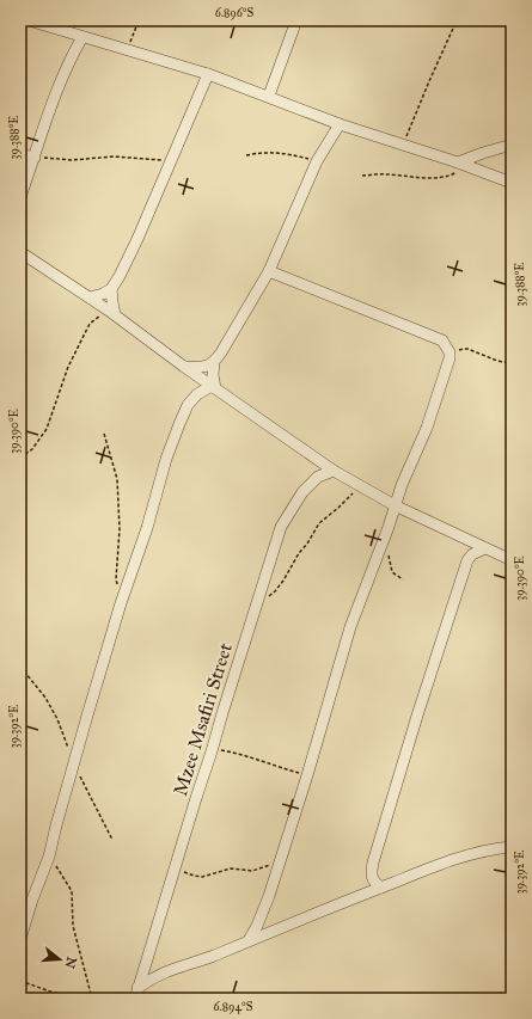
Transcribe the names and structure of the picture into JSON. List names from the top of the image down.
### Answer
{
  "streets": {
    "street": ["Mzee Msafiri Street"]
  },
  "north": "right",
  "coordinates": [
    "6.896°S",
    "39.388°E",
    "39.390°E",
    "39.392°E",
    "6.894°S"
  ]
}
